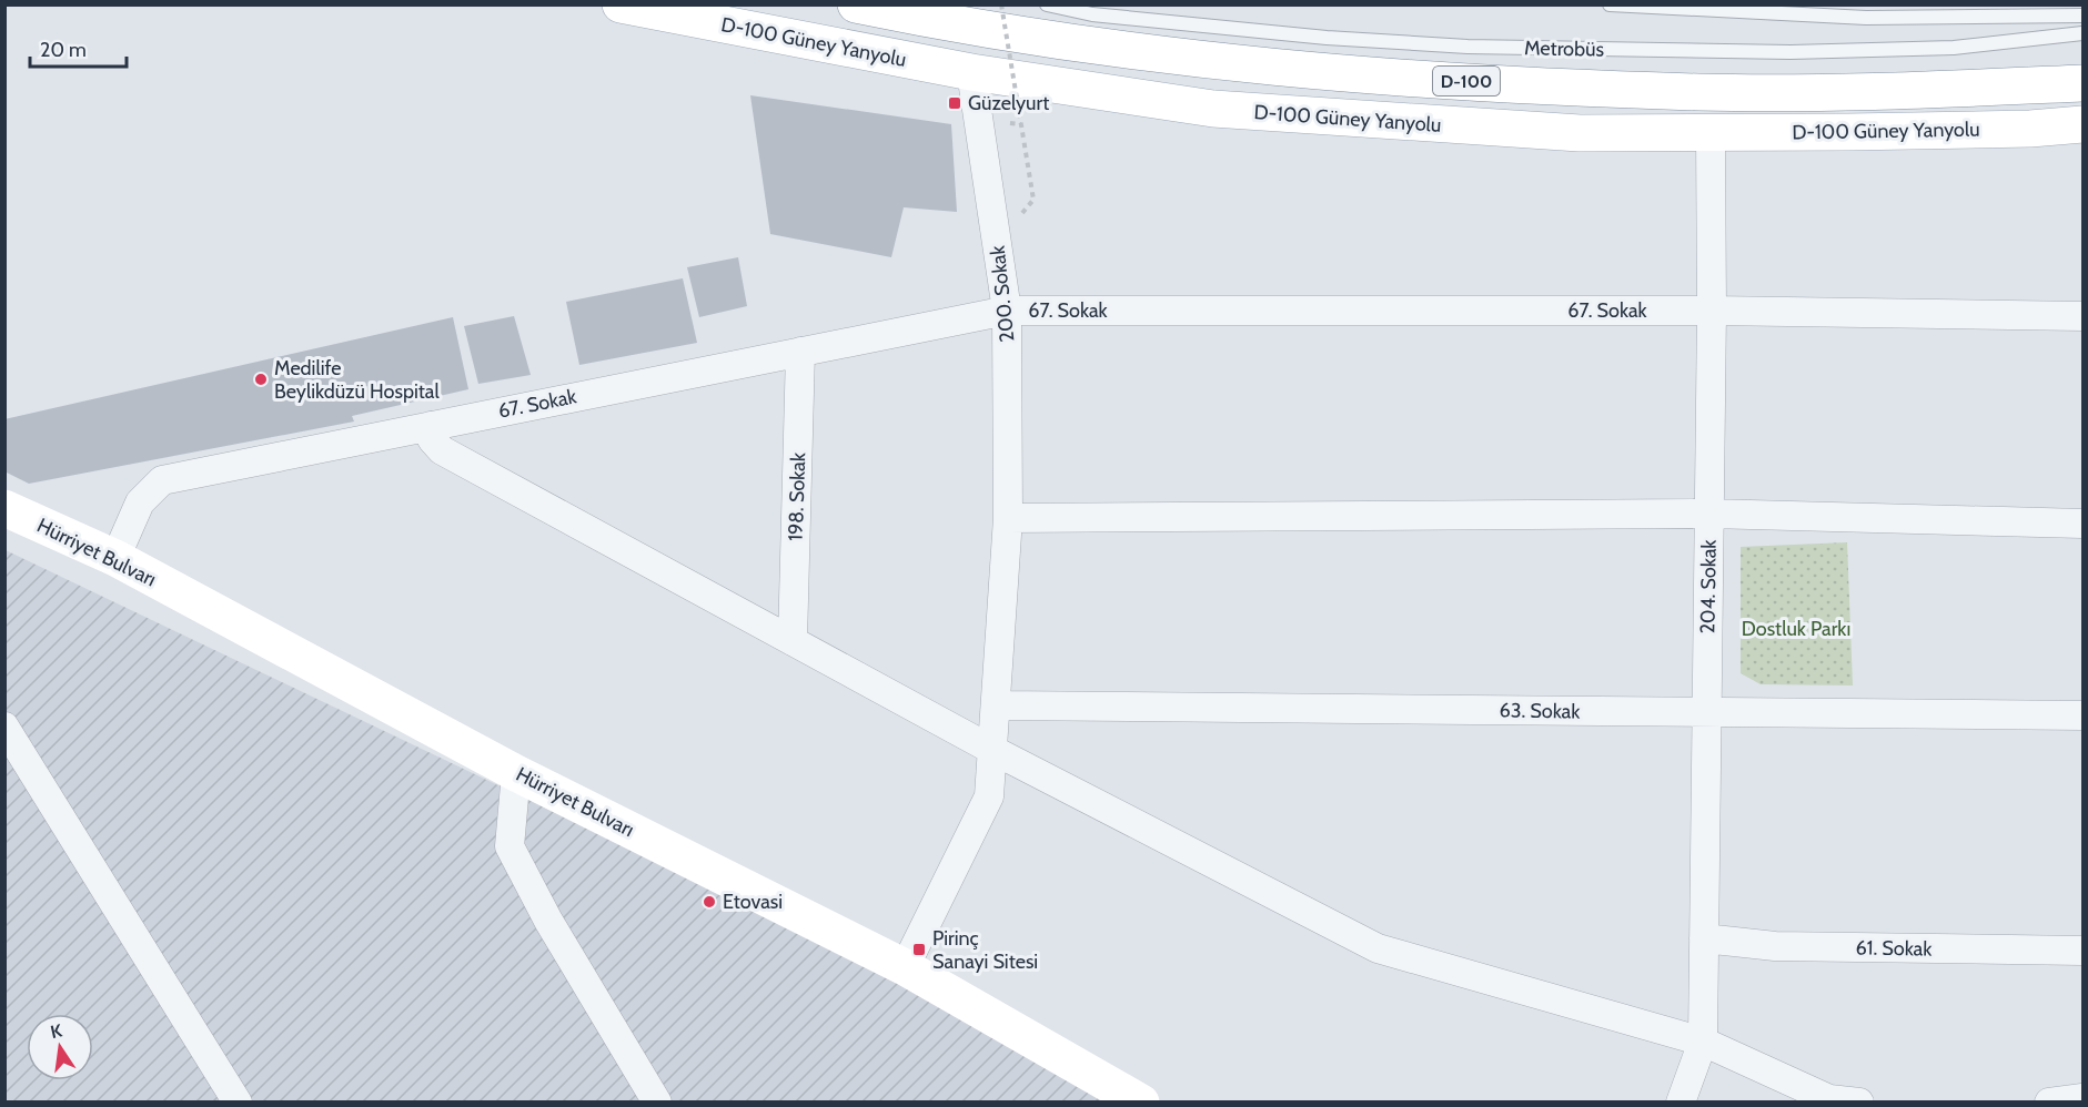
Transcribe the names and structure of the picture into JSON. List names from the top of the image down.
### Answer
{
  "streets": {
    "main road": ["D-100 Güney Yanyolu", "D-100", "Hürriyet Bulvarı"],
    "street": [
      "200. Sokak",
      "67. Sokak",
      "198. Sokak",
      "204. Sokak",
      "63. Sokak",
      "61. Sokak"
    ],
    "lane": ["Metrobüs"]
  },
  "crossings": [
    ["D-100 Güney Yanyolu", "200. Sokak"],
    ["D-100 Güney Yanyolu", "204. Sokak"],
    ["200. Sokak", "67. Sokak"],
    ["200. Sokak", "Hürriyet Bulvarı"],
    ["200. Sokak", "63. Sokak"],
    ["67. Sokak", "198. Sokak"],
    ["67. Sokak", "Hürriyet Bulvarı"],
    ["67. Sokak", "204. Sokak"],
    ["204. Sokak", "63. Sokak"],
    ["204. Sokak", "61. Sokak"]
  ],
  "parks": ["Dostluk Parkı"],
  "places": {
    "transit": ["Güzelyurt", "Pirinç Sanayi Sitesi"],
    "other": ["Medilife Beylikdüzü Hospital", "Etovasi"]
  },
  "scale_bar": "20 m",
  "north": "top"
}
